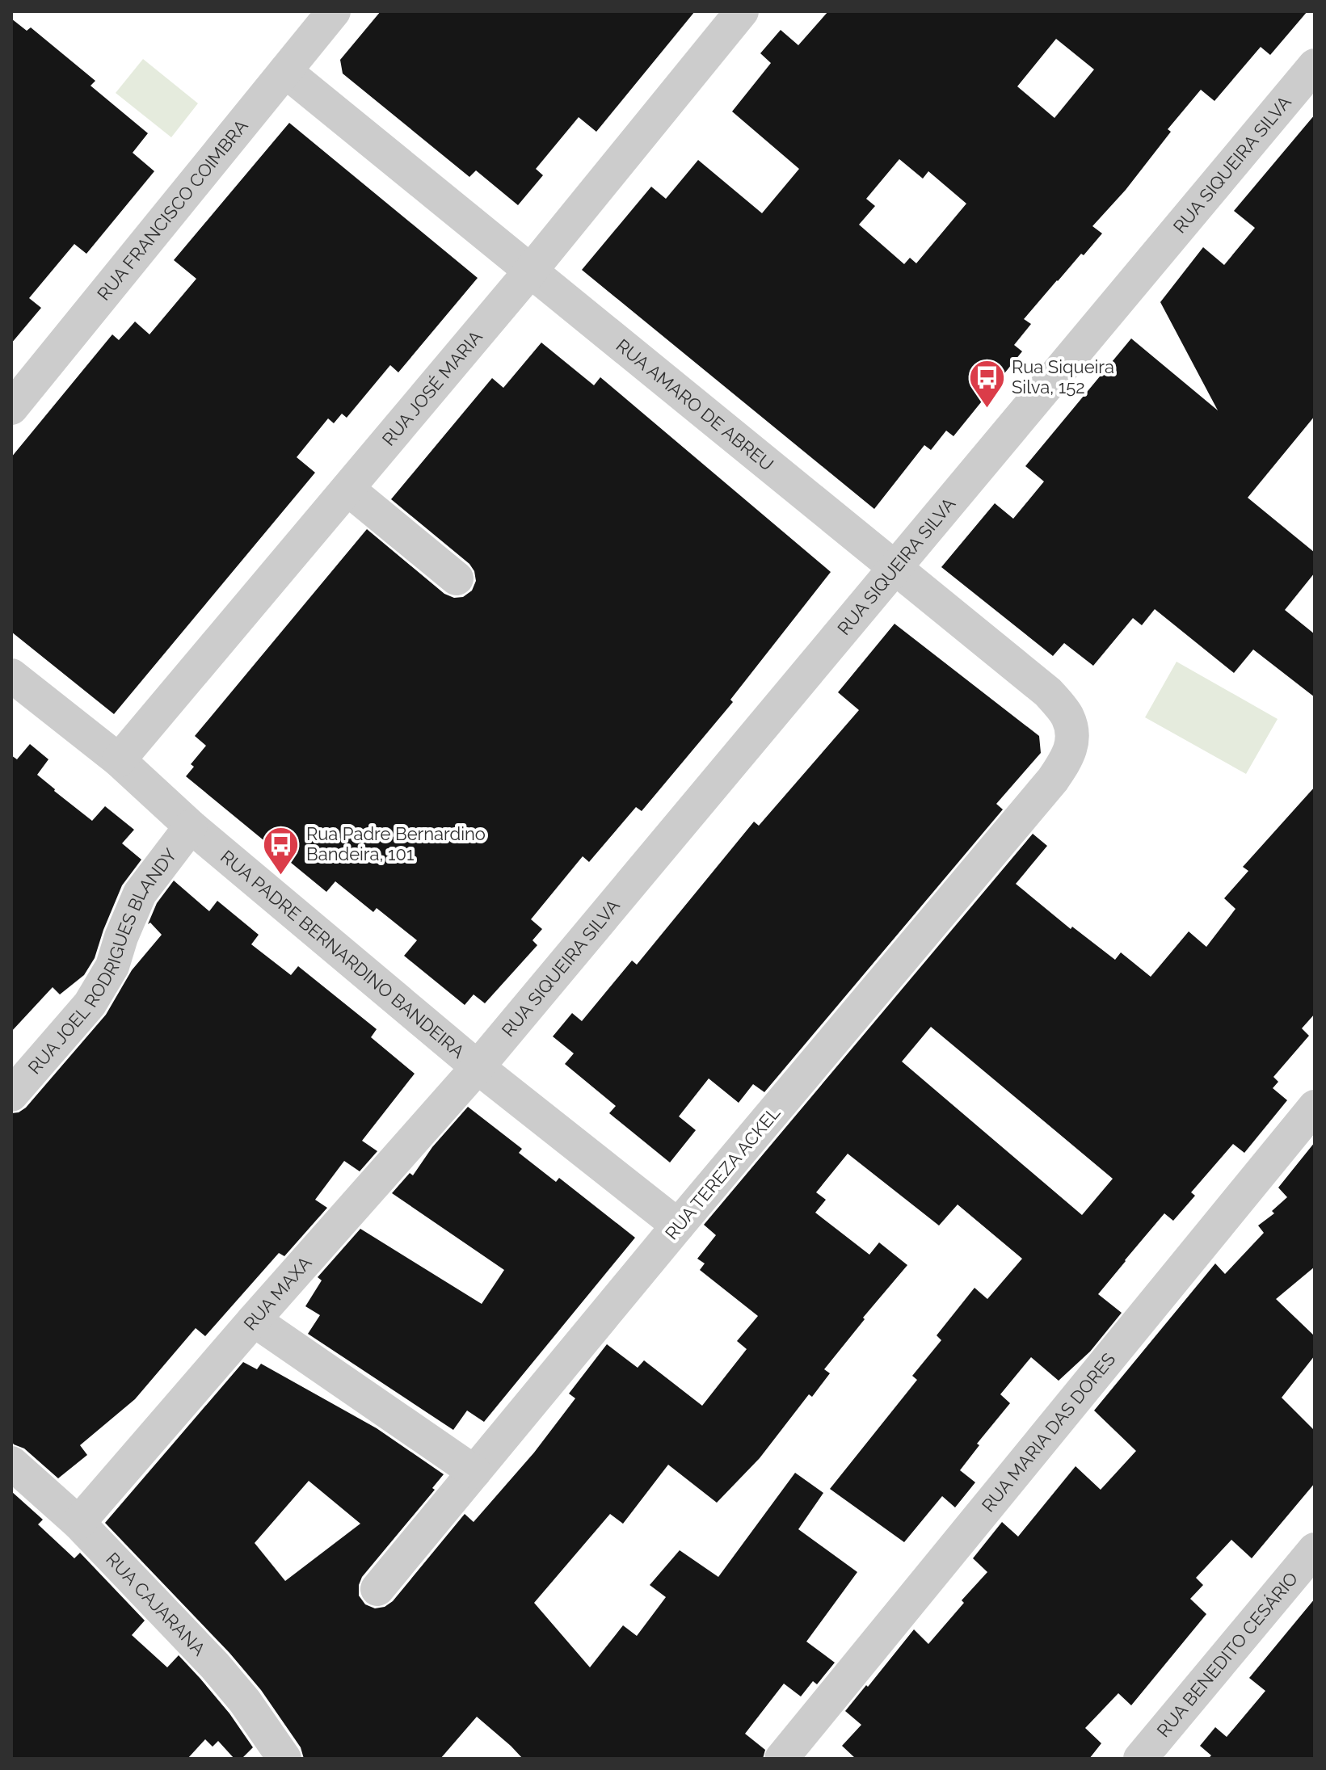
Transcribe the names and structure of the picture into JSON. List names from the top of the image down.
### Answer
{
  "streets": {
    "street": [
      "RUA SIQUEIRA SILVA",
      "RUA FRANCISCO COIMBRA",
      "RUA JOSÉ MARIA",
      "RUA AMARO DE ABREU",
      "RUA PADRE BERNARDINO BANDEIRA",
      "RUA JOEL RODRIGUES BLANDY",
      "RUA TEREZA ACKEL",
      "RUA MAXA",
      "RUA MARIA DAS DORES",
      "RUA CAJARANA",
      "RUA BENEDITO CESÁRIO"
    ]
  },
  "crossings": [
    ["RUA SIQUEIRA SILVA", "RUA AMARO DE ABREU"],
    ["RUA SIQUEIRA SILVA", "RUA PADRE BERNARDINO BANDEIRA"],
    ["RUA SIQUEIRA SILVA", "RUA MAXA"],
    ["RUA FRANCISCO COIMBRA", "RUA AMARO DE ABREU"],
    ["RUA JOSÉ MARIA", "RUA AMARO DE ABREU"],
    ["RUA JOSÉ MARIA", "RUA PADRE BERNARDINO BANDEIRA"],
    ["RUA AMARO DE ABREU", "RUA TEREZA ACKEL"],
    ["RUA PADRE BERNARDINO BANDEIRA", "RUA JOEL RODRIGUES BLANDY"],
    ["RUA PADRE BERNARDINO BANDEIRA", "RUA TEREZA ACKEL"],
    ["RUA PADRE BERNARDINO BANDEIRA", "RUA MAXA"],
    ["RUA MAXA", "RUA CAJARANA"]
  ],
  "places": {
    "bus stop": ["Rua Siqueira Silva, 152", "Rua Padre Bernardino Bandeira, 101"]
  }
}
